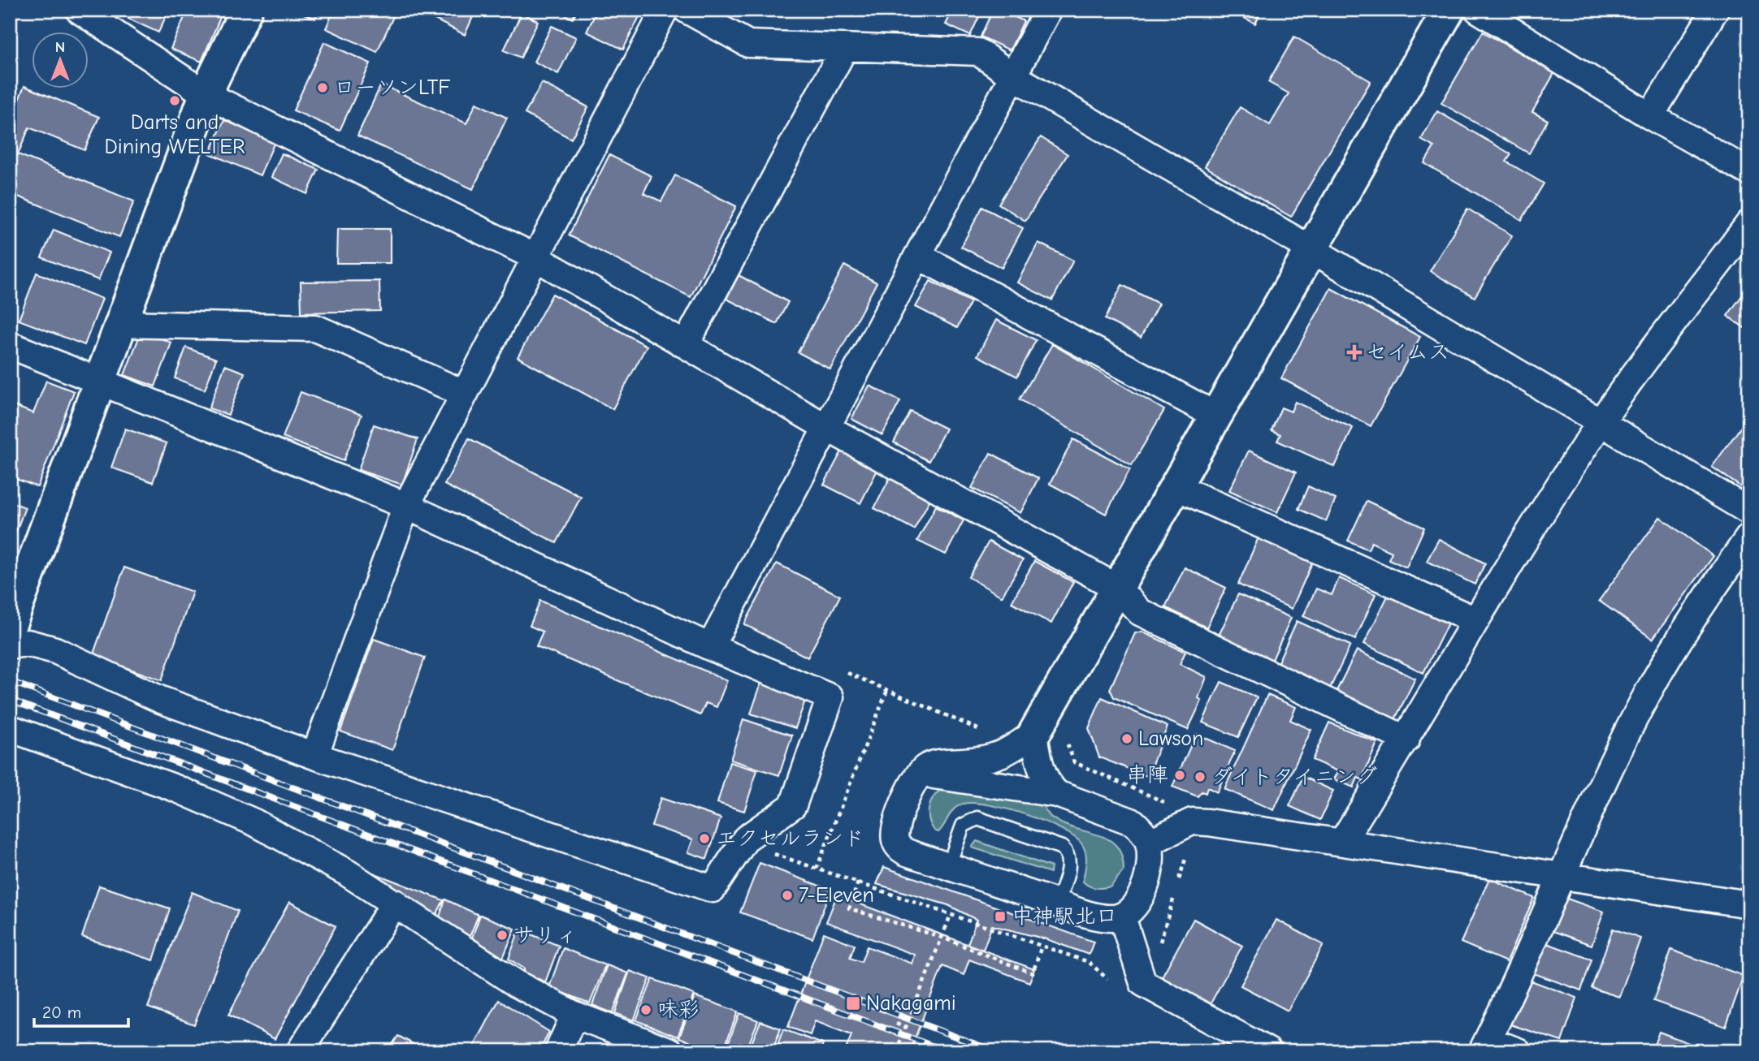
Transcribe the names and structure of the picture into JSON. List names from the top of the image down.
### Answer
{
  "places": {
    "other": [
      "ローソンLTF",
      "Darts and Dining WELTER",
      "Lawson",
      "串陣",
      "ダイトタイニング",
      "エクセルランド",
      "7-Eleven",
      "サリィ",
      "味彩"
    ],
    "health": ["セイムス"],
    "transit": ["中神駅北口", "Nakagami"]
  },
  "scale_bar": "20 m",
  "north": "top"
}
